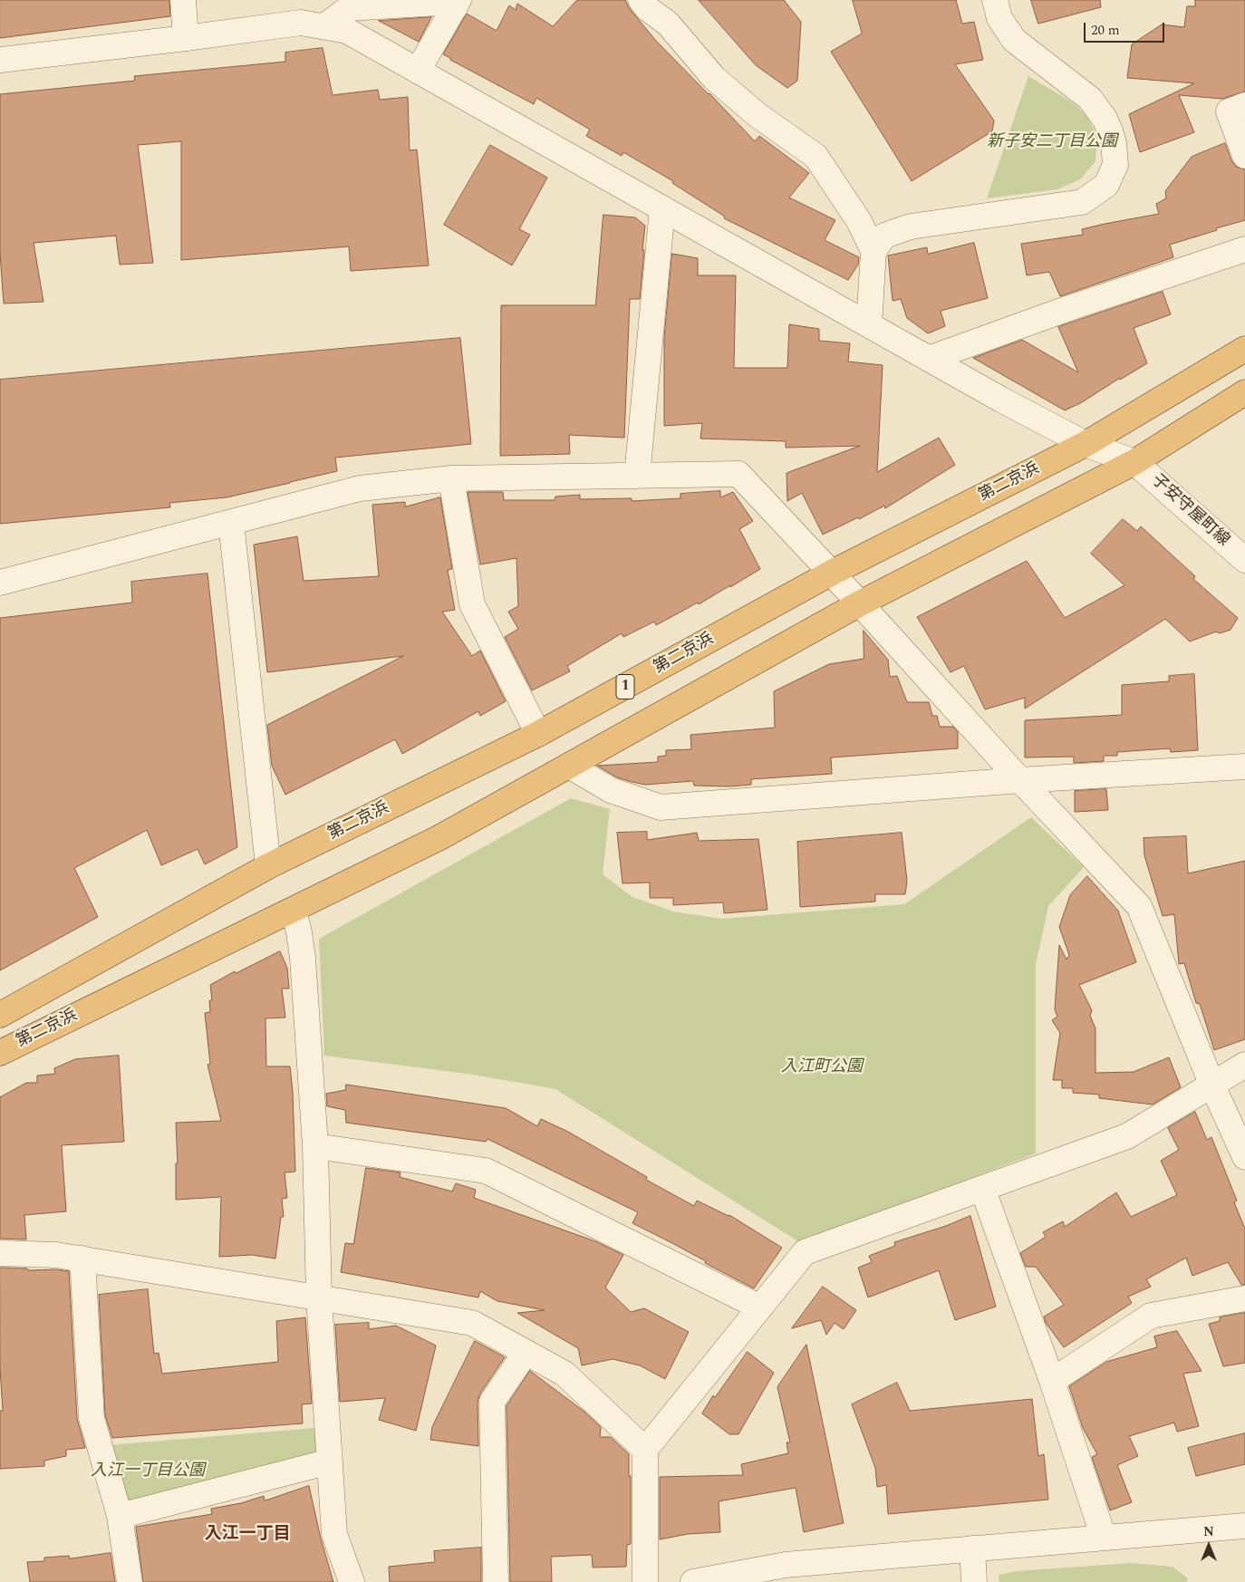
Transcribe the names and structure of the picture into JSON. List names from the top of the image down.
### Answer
{
  "streets": {
    "highway": ["第二京浜", "1"],
    "street": ["子安守屋町線"]
  },
  "crossings": [
    ["第二京浜", "子安守屋町線"]
  ],
  "districts": ["入江一丁目"],
  "parks": ["新子安二丁目公園", "入江町公園", "入江一丁目公園"],
  "scale_bar": "20 m",
  "north": "top"
}
